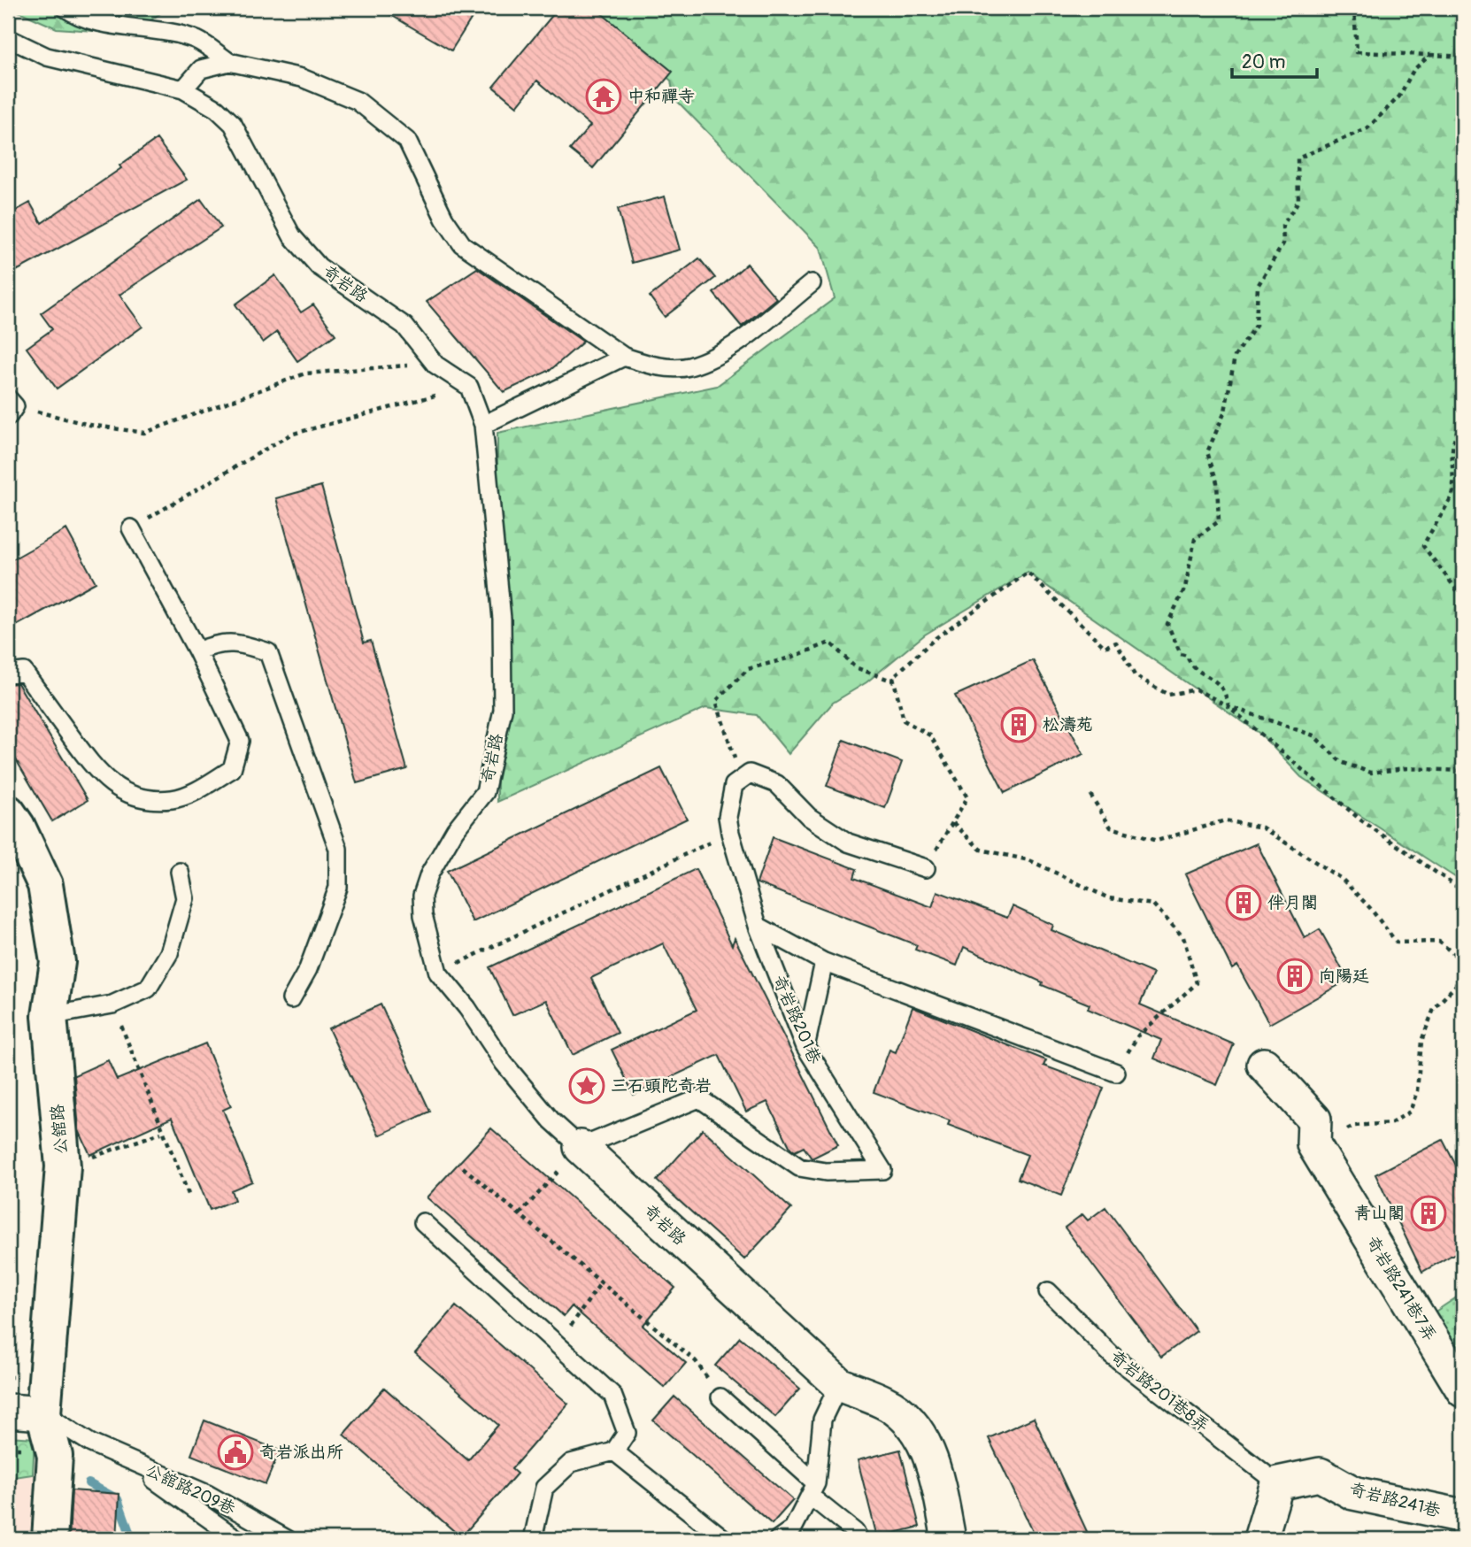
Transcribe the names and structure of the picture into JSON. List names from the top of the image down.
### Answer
{
  "streets": {
    "street": [
      "奇岩路",
      "公舘路",
      "奇岩路241巷7弄",
      "奇岩路241巷"
    ],
    "lane": ["奇岩路201巷", "奇岩路201巷8弄", "公舘路209巷"]
  },
  "crossings": [
    ["奇岩路", "奇岩路201巷"],
    ["公舘路", "公舘路209巷"],
    ["奇岩路201巷8弄", "奇岩路241巷"]
  ],
  "places": {
    "temple": ["中和禪寺"],
    "building": [
      "松濤苑",
      "伴月閣",
      "向陽廷",
      "青山閣"
    ],
    "place": ["三石頭陀奇岩"],
    "public building": ["奇岩派出所"]
  },
  "scale_bar": "20 m"
}
